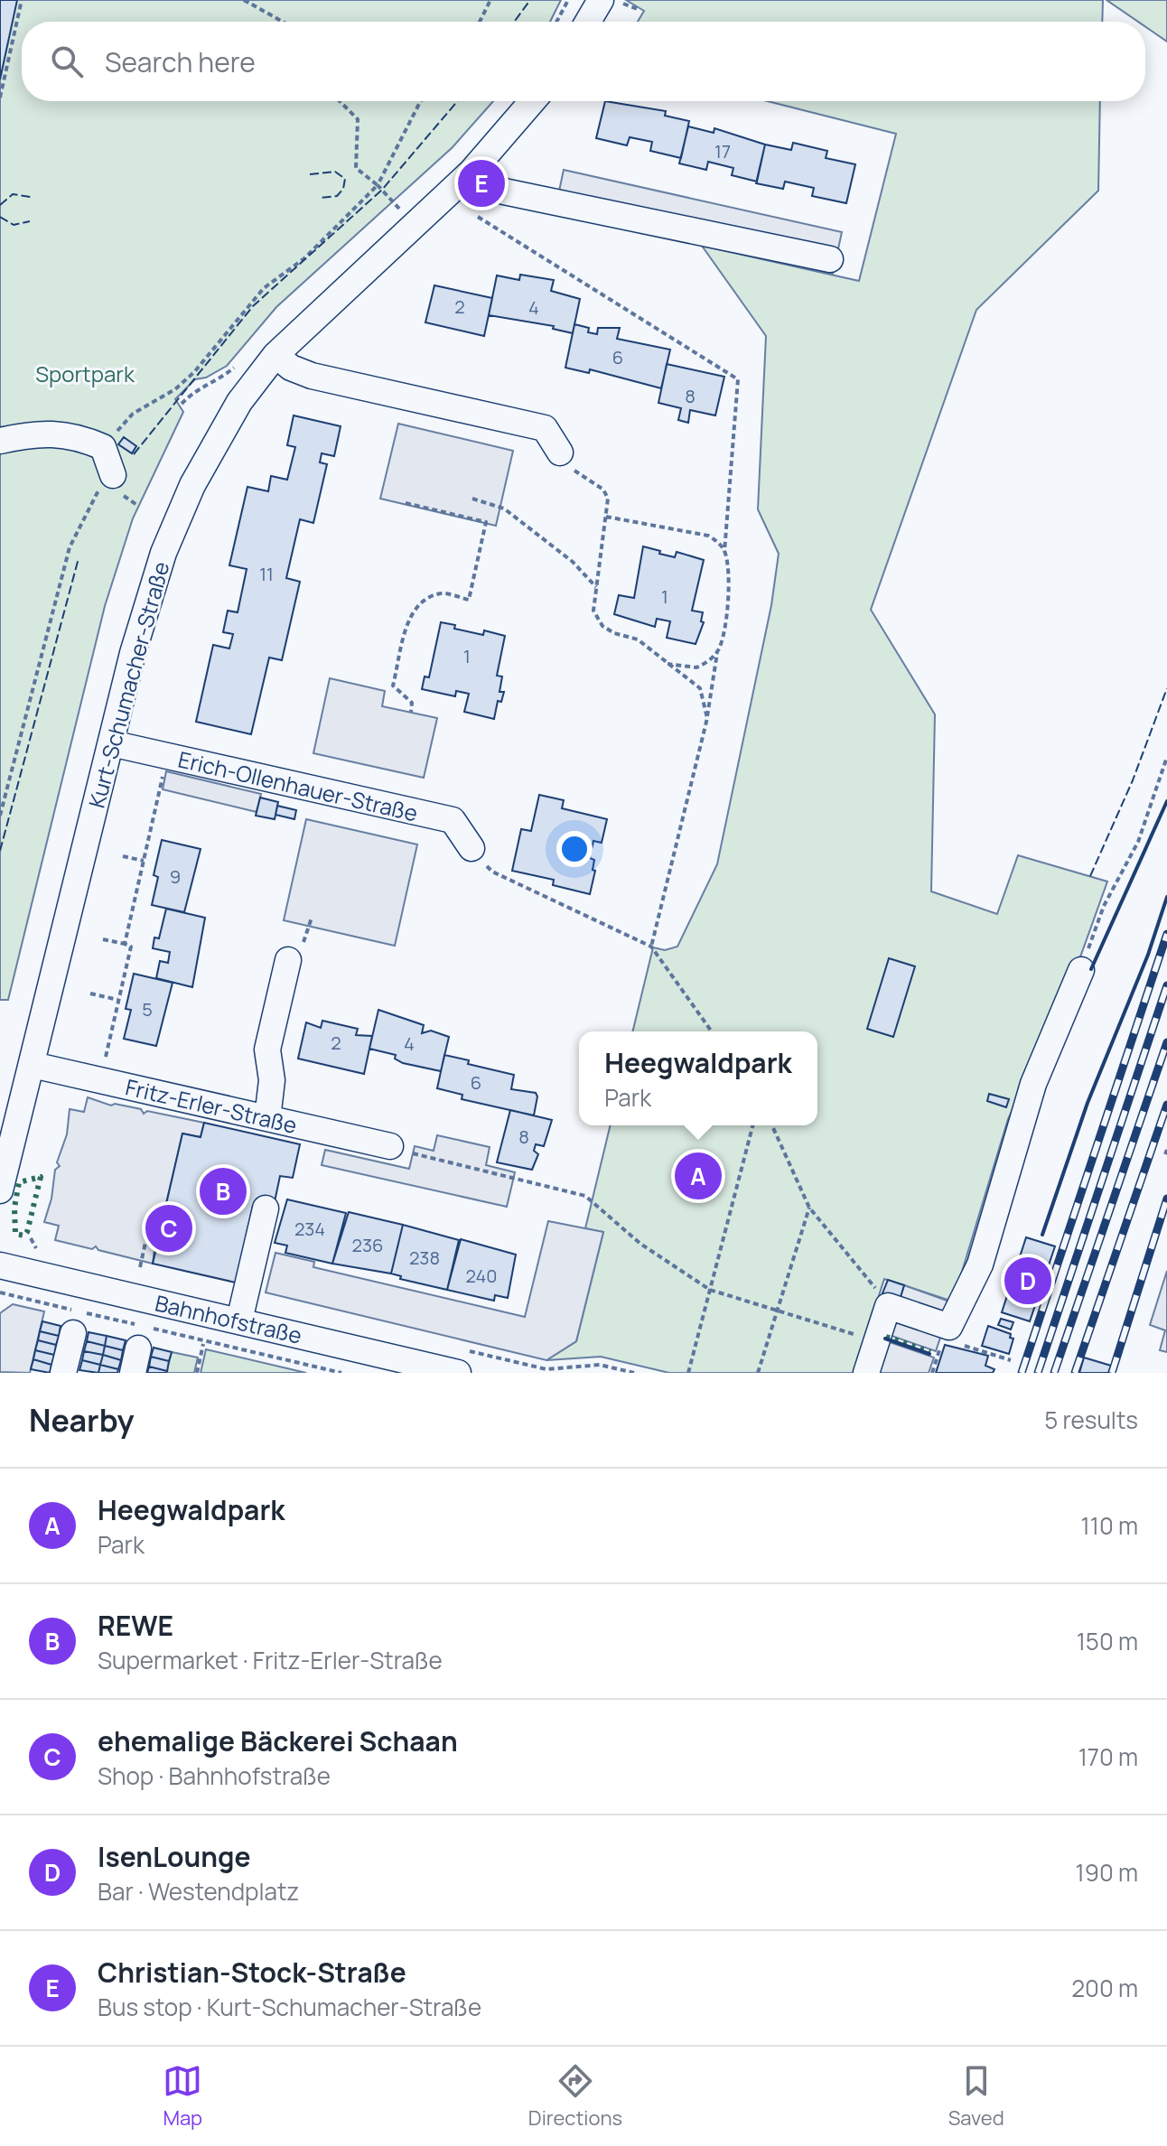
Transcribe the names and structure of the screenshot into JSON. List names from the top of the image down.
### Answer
{
  "streets": {
    "street": [
      "Kurt-Schumacher-Straße",
      "Erich-Ollenhauer-Straße",
      "Fritz-Erler-Straße",
      "Bahnhofstraße"
    ]
  },
  "crossings": [
    ["Kurt-Schumacher-Straße", "Erich-Ollenhauer-Straße"],
    ["Kurt-Schumacher-Straße", "Fritz-Erler-Straße"]
  ],
  "parks": ["Sportpark"],
  "house_numbers": [
    "17",
    "2",
    "4",
    "6",
    "8",
    "11",
    "1",
    "1",
    "9",
    "5",
    "2",
    "4",
    "6",
    "8",
    "234",
    "236",
    "238",
    "240"
  ],
  "page": {
    "search": "Search here",
    "pins": [
      "E",
      "A",
      "B",
      "C",
      "D"
    ],
    "popup": ["Heegwaldpark", "Park"],
    "heading": ["Nearby", "5 results"],
    "list": [
      {
        "mark": "A",
        "name": "Heegwaldpark",
        "note": "Park",
        "value": "110 m"
      },
      {
        "mark": "B",
        "name": "REWE",
        "note": "Supermarket · Fritz-Erler-Straße",
        "value": "150 m"
      },
      {
        "mark": "C",
        "name": "ehemalige Bäckerei Schaan",
        "note": "Shop · Bahnhofstraße",
        "value": "170 m"
      },
      {
        "mark": "D",
        "name": "IsenLounge",
        "note": "Bar · Westendplatz",
        "value": "190 m"
      },
      {
        "mark": "E",
        "name": "Christian-Stock-Straße",
        "note": "Bus stop · Kurt-Schumacher-Straße",
        "value": "200 m"
      }
    ],
    "nav": ["Map", "Directions", "Saved"]
  }
}
